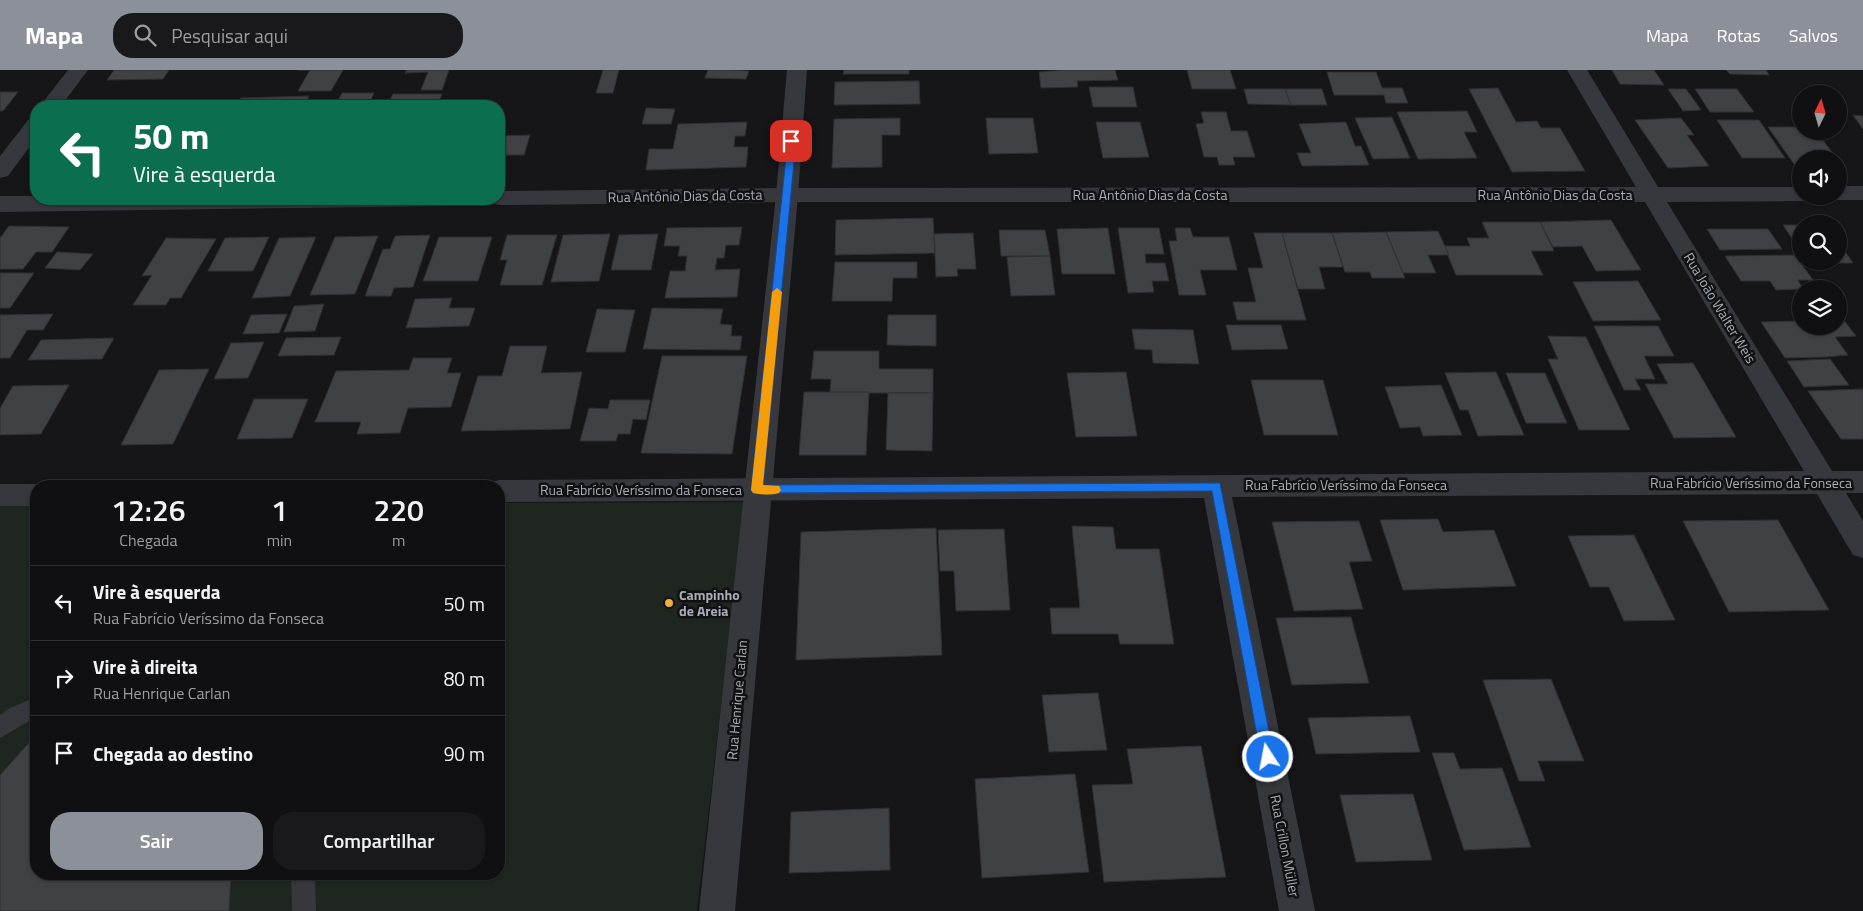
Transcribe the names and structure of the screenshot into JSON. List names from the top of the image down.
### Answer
{
  "streets": {
    "street": [
      "Rua Antônio Dias da Costa",
      "Rua João Walter Weis",
      "Rua Fabrício Veríssimo da Fonseca",
      "Rua Henrique Carlan",
      "Rua Crillon Müller"
    ]
  },
  "crossings": [
    ["Rua Antônio Dias da Costa", "Rua João Walter Weis"],
    ["Rua Antônio Dias da Costa", "Rua Henrique Carlan"],
    ["Rua João Walter Weis", "Rua Fabrício Veríssimo da Fonseca"],
    ["Rua Fabrício Veríssimo da Fonseca", "Rua Henrique Carlan"],
    ["Rua Fabrício Veríssimo da Fonseca", "Rua Crillon Müller"]
  ],
  "places": ["Campinho de Areia"],
  "north": "top",
  "page": {
    "header": "Mapa",
    "search": "Pesquisar aqui",
    "nav": ["Mapa", "Rotas", "Salvos"],
    "turn": ["50 m", "Vire à esquerda"],
    "eta": [
      "12:26",
      "Chegada",
      "1",
      "min",
      "220",
      "m"
    ],
    "list": [
      {
        "name": "Vire à esquerda",
        "note": "Rua Fabrício Veríssimo da Fonseca",
        "value": "50 m"
      },
      {
        "name": "Vire à direita",
        "note": "Rua Henrique Carlan",
        "value": "80 m"
      },
      {
        "name": "Chegada ao destino",
        "value": "90 m"
      }
    ],
    "buttons": ["Sair", "Compartilhar"]
  }
}
